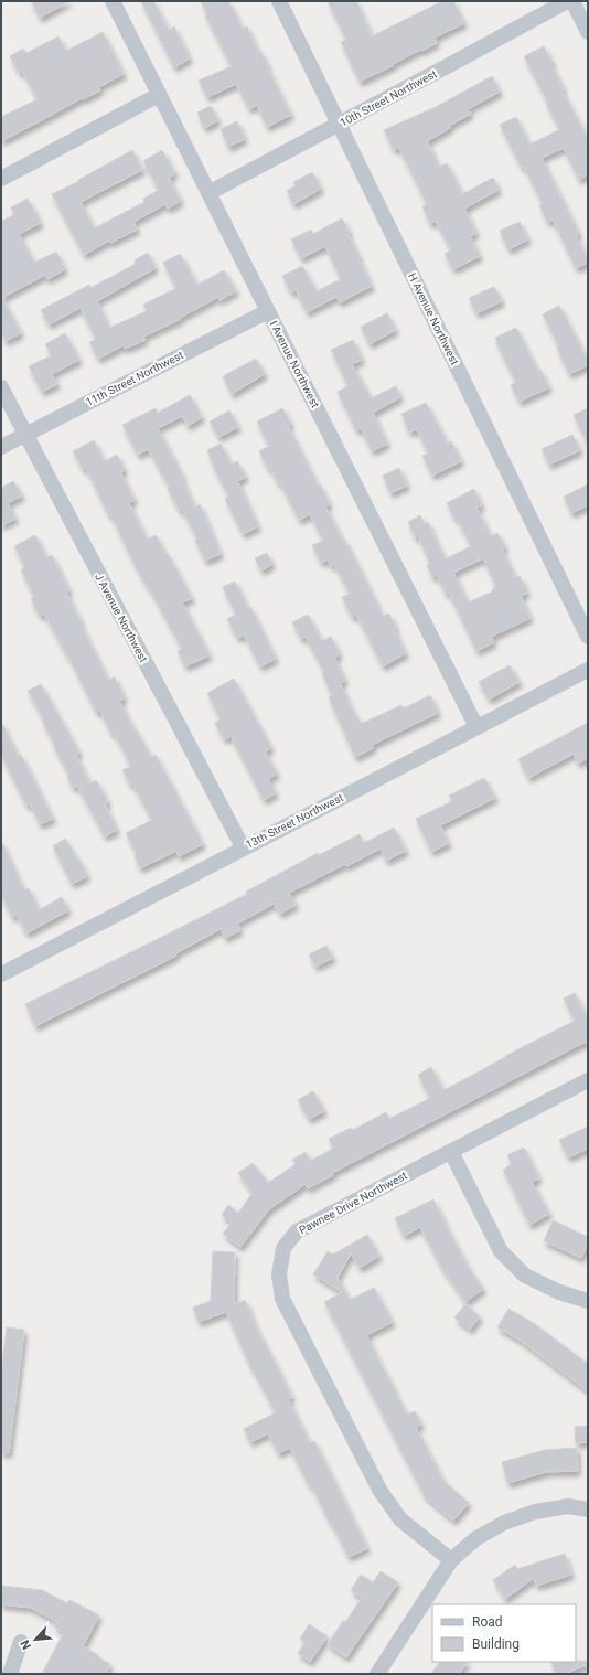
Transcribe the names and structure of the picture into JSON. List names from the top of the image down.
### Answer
{
  "streets": {
    "street": [
      "10th Street Northwest",
      "H Avenue Northwest",
      "I Avenue Northwest",
      "11th Street Northwest",
      "J Avenue Northwest",
      "13th Street Northwest",
      "Pawnee Drive Northwest"
    ]
  },
  "crossings": [
    ["10th Street Northwest", "H Avenue Northwest"],
    ["10th Street Northwest", "I Avenue Northwest"],
    ["I Avenue Northwest", "11th Street Northwest"],
    ["I Avenue Northwest", "13th Street Northwest"],
    ["11th Street Northwest", "J Avenue Northwest"],
    ["J Avenue Northwest", "13th Street Northwest"]
  ],
  "legend": ["Road", "Building"],
  "north": "bottom left"
}
